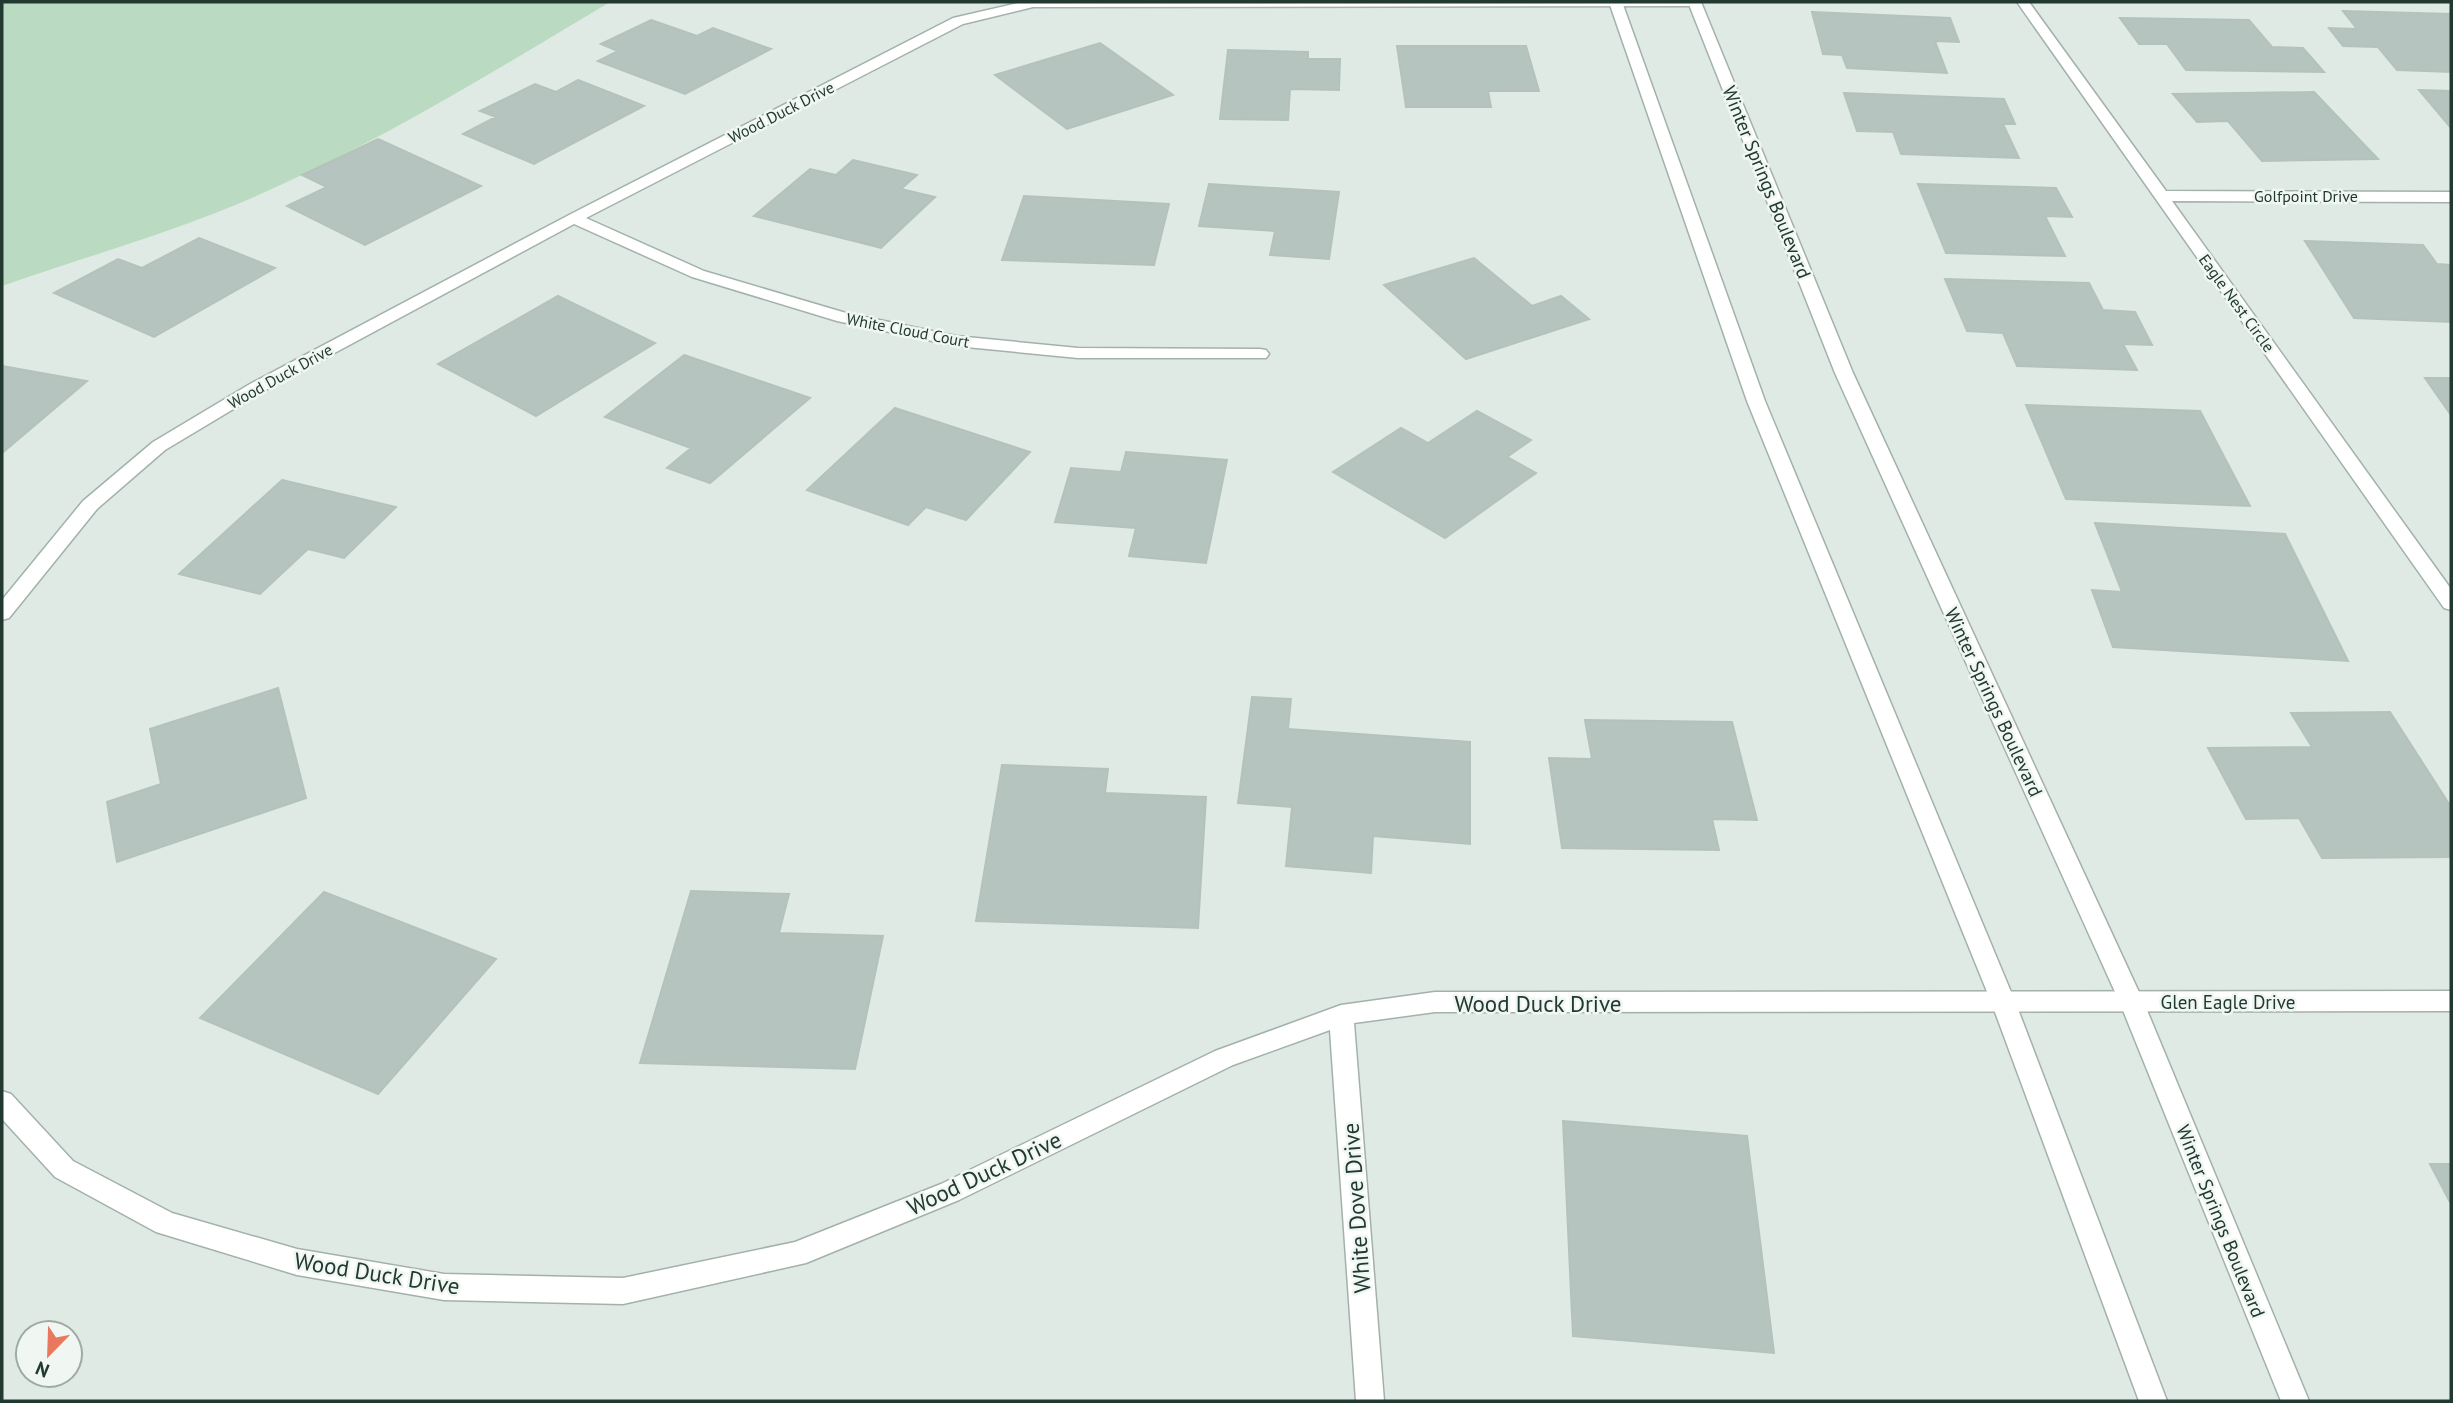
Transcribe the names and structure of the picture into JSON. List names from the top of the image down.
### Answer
{
  "streets": {
    "street": [
      "Wood Duck Drive",
      "Winter Springs Boulevard",
      "Golfpoint Drive",
      "Eagle Nest Circle",
      "White Cloud Court",
      "Glen Eagle Drive",
      "White Dove Drive"
    ]
  },
  "crossings": [
    ["Wood Duck Drive", "Winter Springs Boulevard"],
    ["Wood Duck Drive", "White Cloud Court"],
    ["Wood Duck Drive", "Glen Eagle Drive"],
    ["Wood Duck Drive", "White Dove Drive"],
    ["Winter Springs Boulevard", "Glen Eagle Drive"],
    ["Golfpoint Drive", "Eagle Nest Circle"]
  ],
  "north": "bottom left"
}
